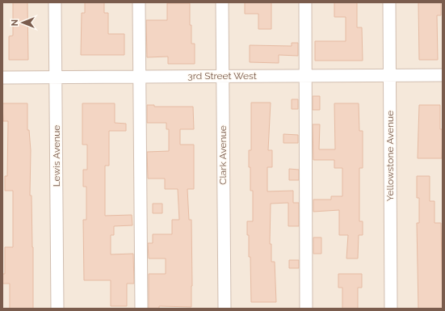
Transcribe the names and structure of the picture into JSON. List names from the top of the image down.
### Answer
{
  "streets": {
    "street": [
      "3rd Street West",
      "Clark Avenue",
      "Lewis Avenue",
      "Yellowstone Avenue"
    ]
  },
  "crossings": [
    ["3rd Street West", "Clark Avenue"],
    ["3rd Street West", "Lewis Avenue"],
    ["3rd Street West", "Yellowstone Avenue"]
  ],
  "north": "left"
}
